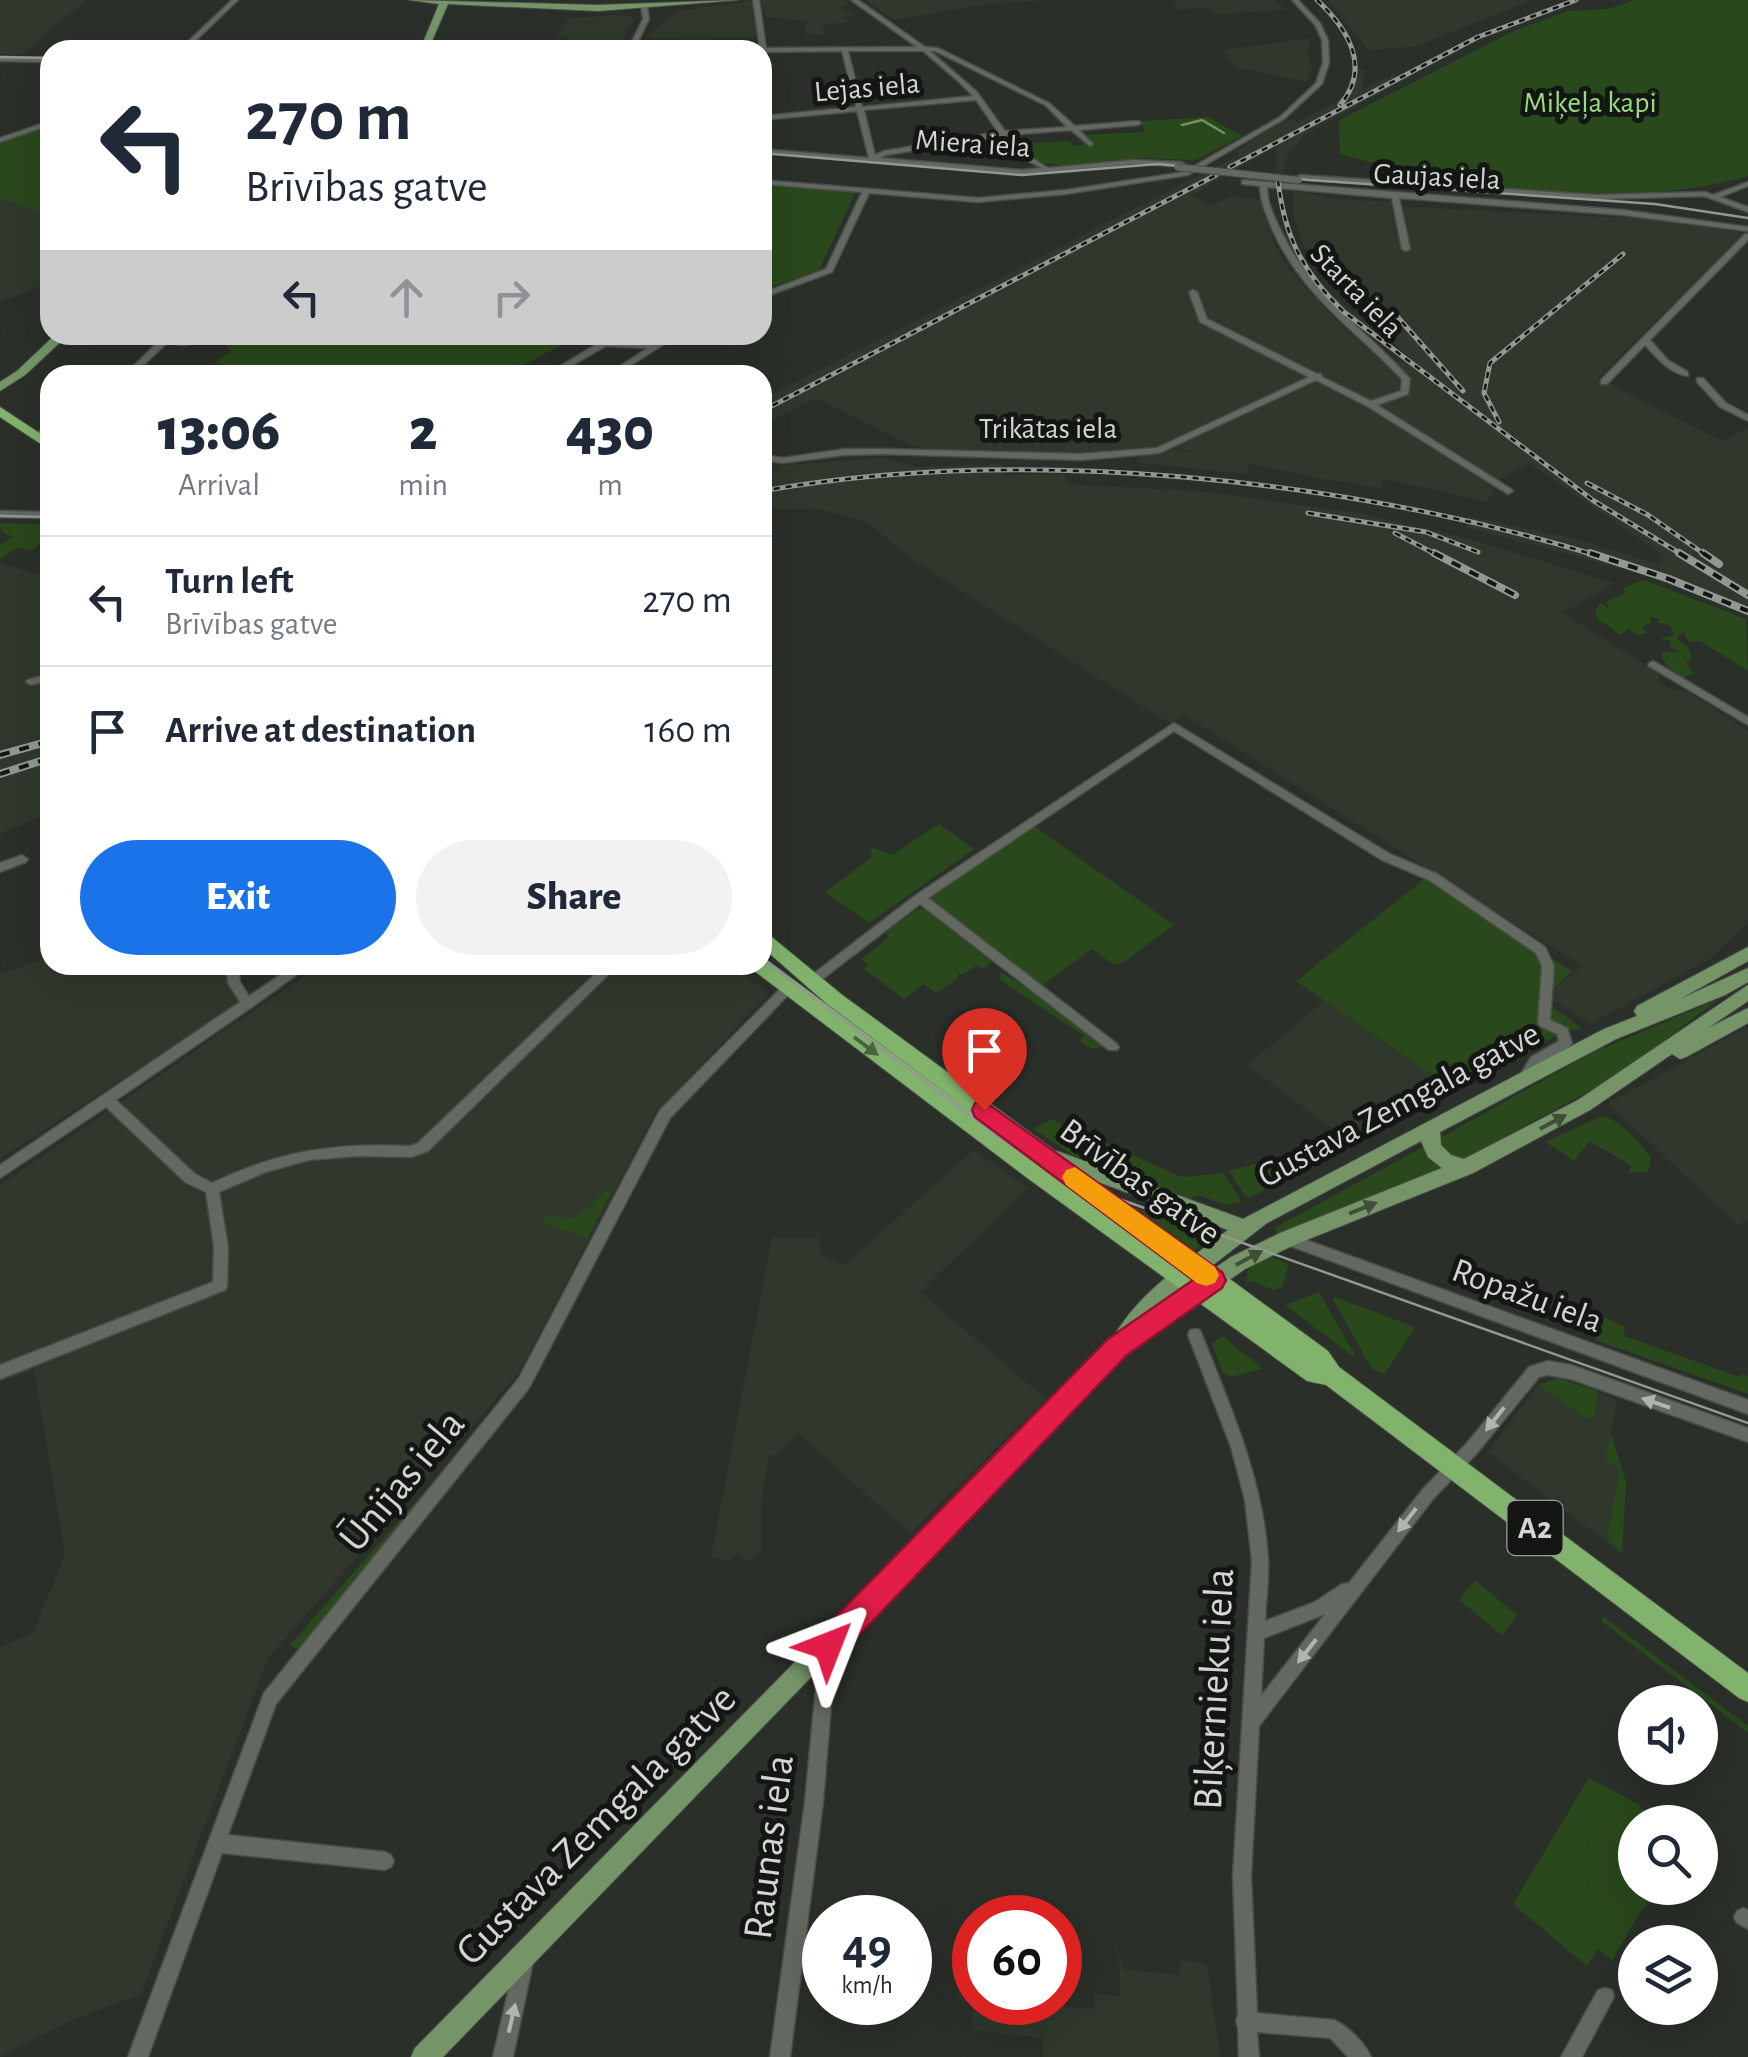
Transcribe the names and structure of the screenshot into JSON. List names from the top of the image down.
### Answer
{
  "streets": {
    "highway": ["Brīvības gatve", "A2"],
    "main road": ["Gustava Zemgala gatve"],
    "street": [
      "Lejas iela",
      "Miera iela",
      "Gaujas iela",
      "Starta iela",
      "Trikātas iela",
      "Ropažu iela",
      "Ūnijas iela",
      "Biķernieku iela",
      "Raunas iela"
    ]
  },
  "crossings": [
    ["Gaujas iela", "Starta iela"],
    ["Gustava Zemgala gatve", "Brīvības gatve"],
    ["Gustava Zemgala gatve", "Ropažu iela"],
    ["Gustava Zemgala gatve", "Raunas iela"],
    ["Brīvības gatve", "Ropažu iela"],
    ["Brīvības gatve", "Ūnijas iela"],
    ["Ropažu iela", "Biķernieku iela"]
  ],
  "one_way": ["Ropažu iela"],
  "parks": ["Miķeļa kapi"],
  "page": {
    "turn": ["270 m", "Brīvības gatve"],
    "eta": [
      "13:06",
      "Arrival",
      "2",
      "min",
      "430",
      "m"
    ],
    "list": [
      {
        "name": "Turn left",
        "note": "Brīvības gatve",
        "value": "270 m"
      },
      {
        "name": "Arrive at destination",
        "value": "160 m"
      }
    ],
    "buttons": ["Exit", "Share"],
    "speed": "49 km/h",
    "limit": "60"
  }
}
